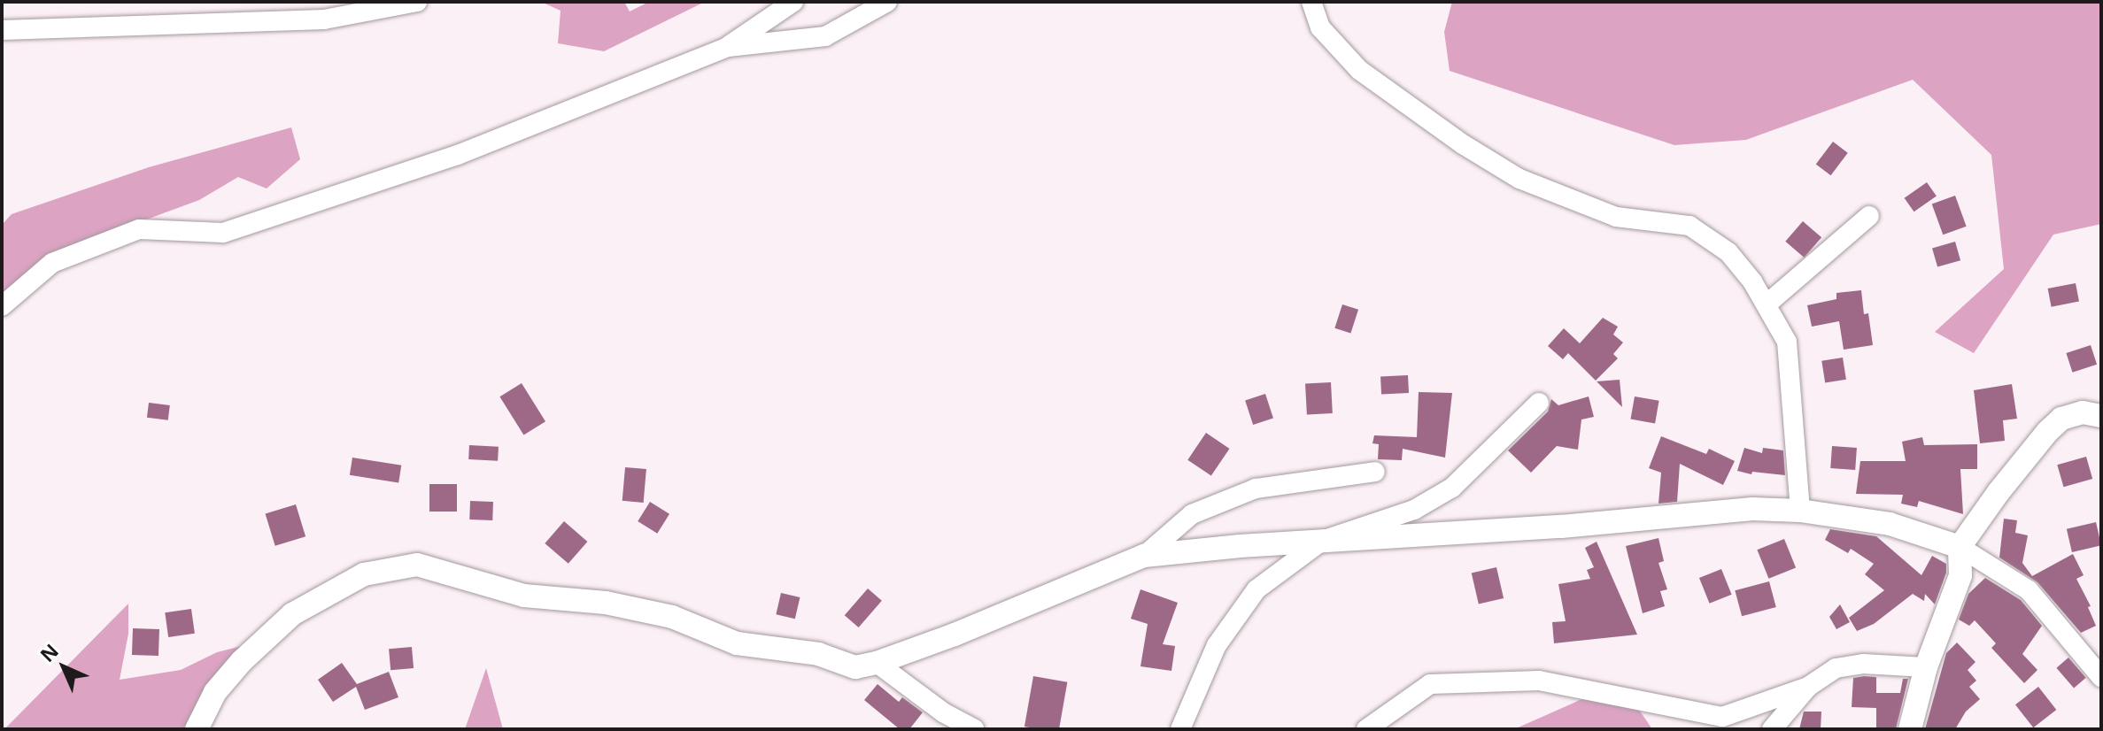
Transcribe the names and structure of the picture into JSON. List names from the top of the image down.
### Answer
{
  "north": "top left"
}
